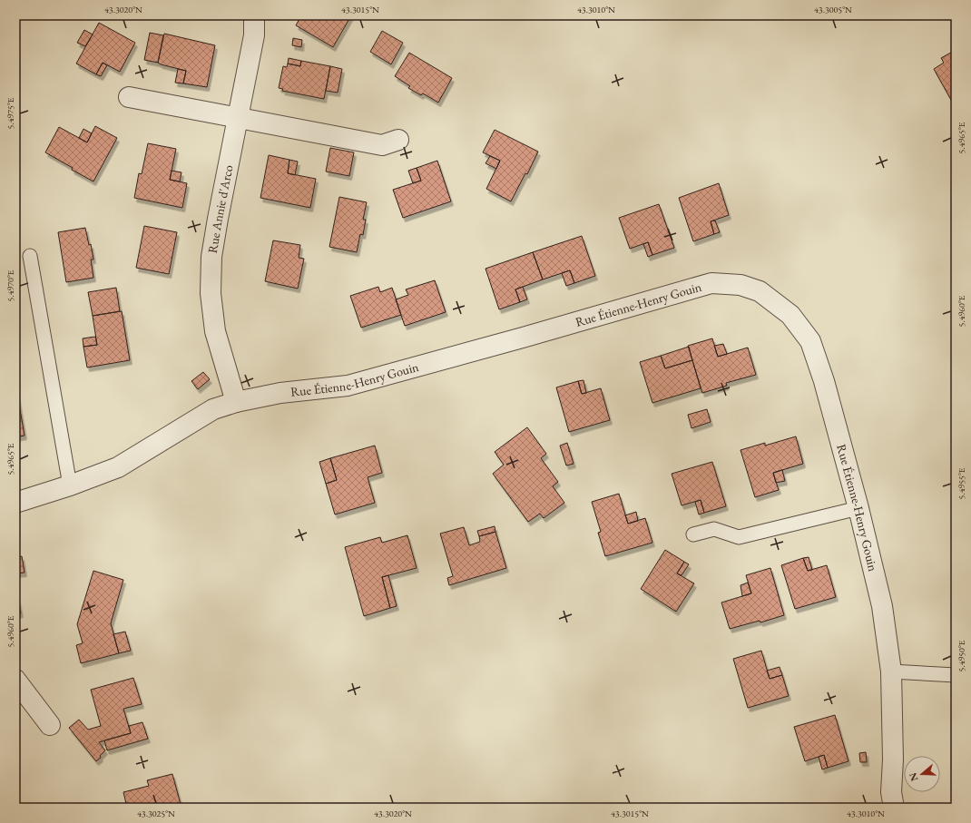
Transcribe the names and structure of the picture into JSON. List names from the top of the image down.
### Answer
{
  "streets": {
    "street": ["Rue Annie d'Arco", "Rue Étienne-Henry Gouin"]
  },
  "crossings": [
    ["Rue Annie d'Arco", "Rue Étienne-Henry Gouin"]
  ],
  "north": "left",
  "coordinates": [
    "43.3020°N",
    "43.3015°N",
    "43.3010°N",
    "43.3005°N",
    "5.4975°E",
    "5.4965°E",
    "5.4970°E",
    "5.4960°E",
    "5.4955°E",
    "5.4950°E",
    "43.3025°N"
  ]
}
